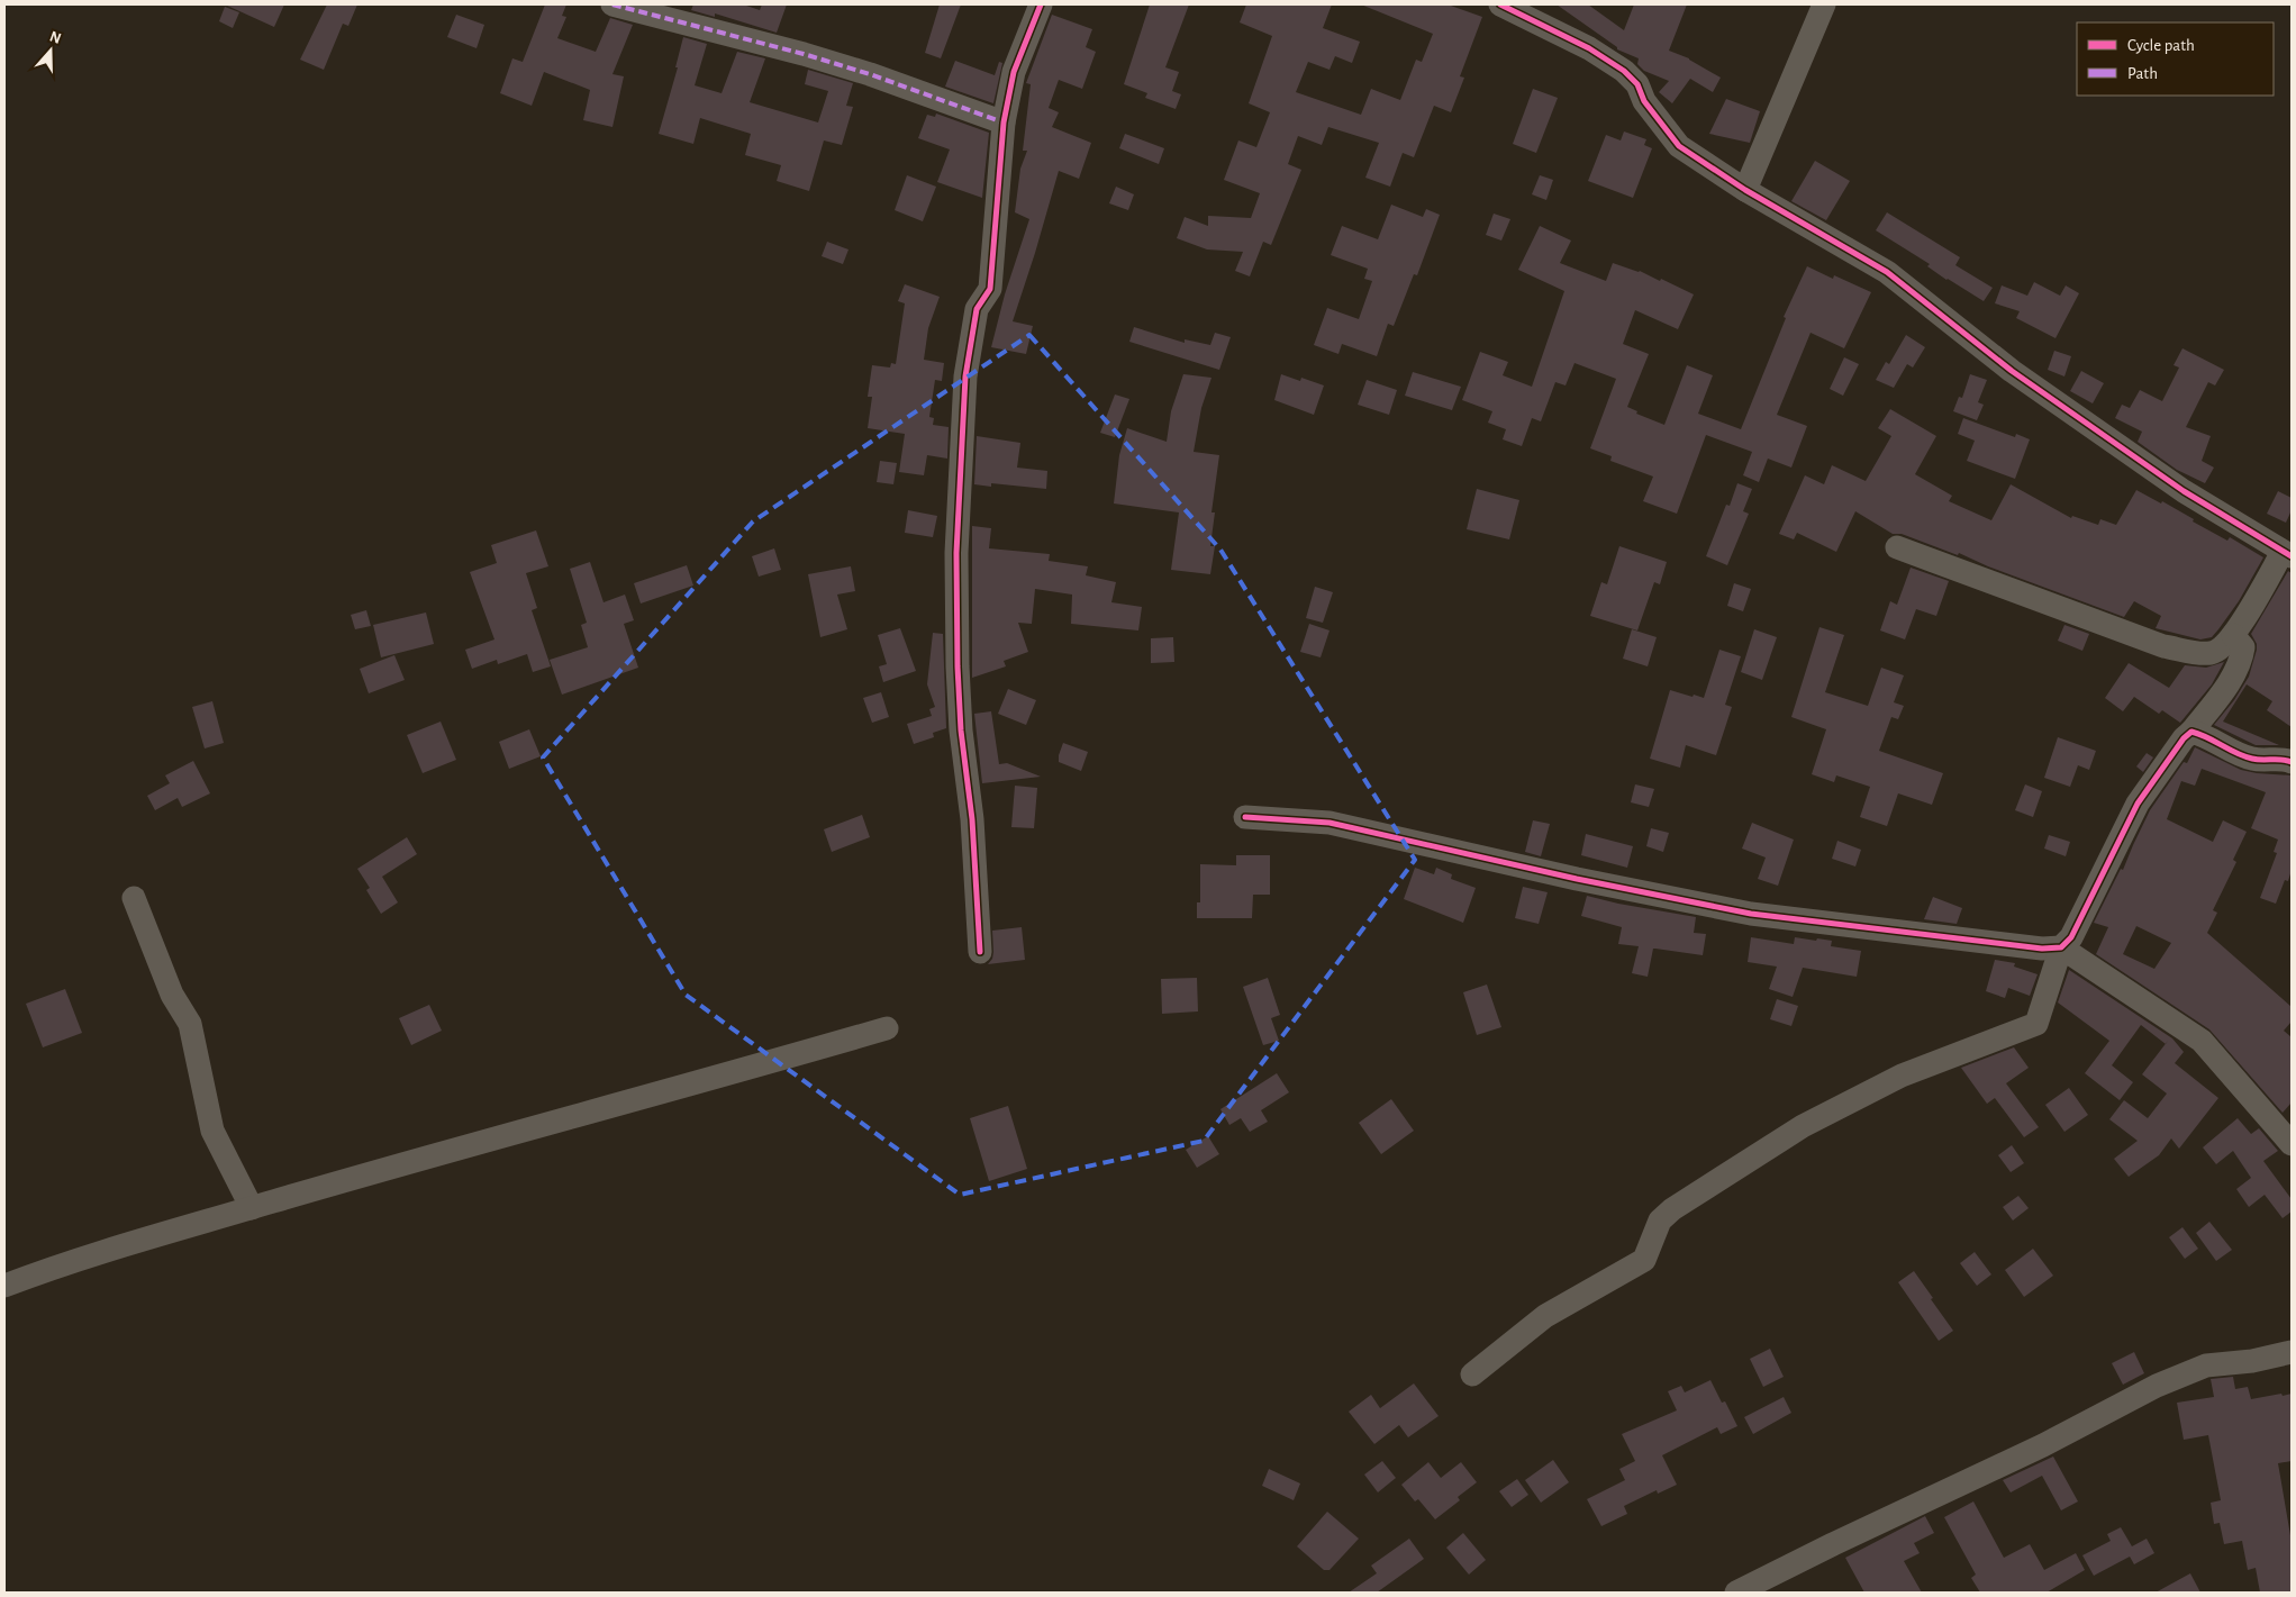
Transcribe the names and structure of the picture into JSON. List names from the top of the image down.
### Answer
{
  "legend": ["Cycle path", "Path"],
  "north": "top"
}
